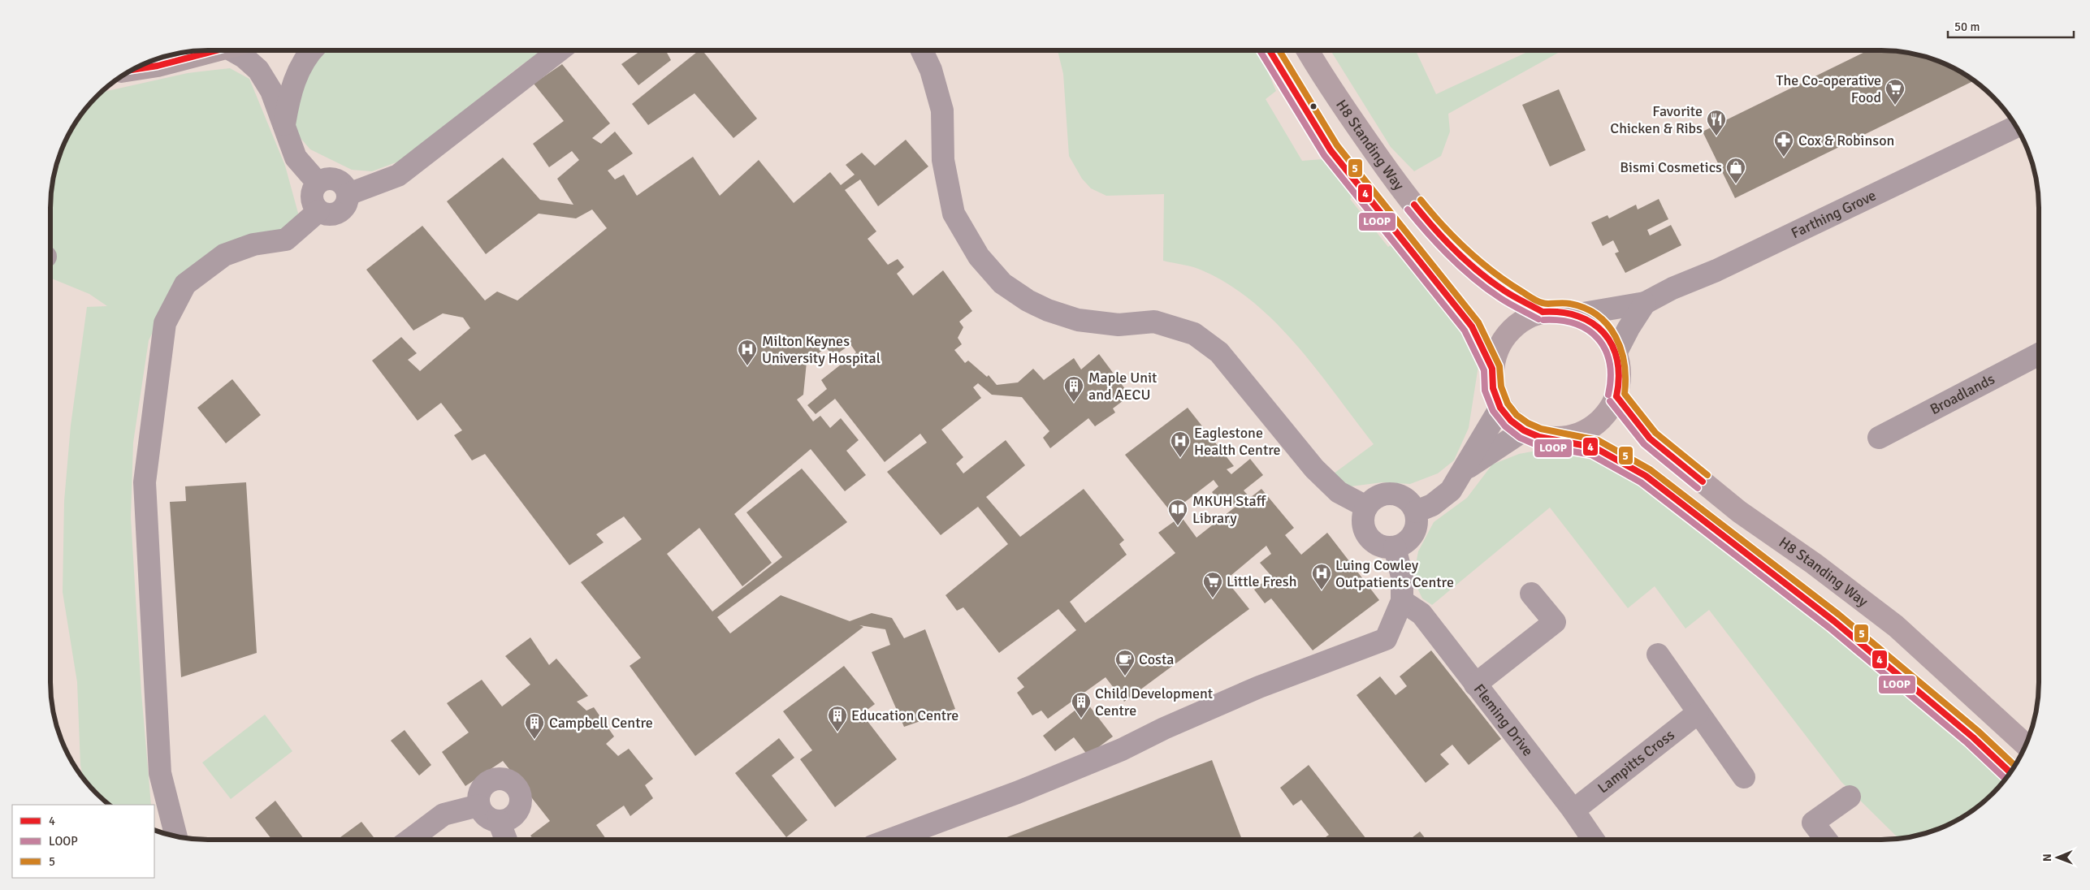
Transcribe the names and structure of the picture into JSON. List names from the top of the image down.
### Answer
{
  "streets": {
    "highway": ["H8 Standing Way"],
    "street": [
      "Farthing Grove",
      "Broadlands",
      "Fleming Drive",
      "Lampitts Cross"
    ]
  },
  "crossings": [
    ["H8 Standing Way", "Farthing Grove"],
    ["Fleming Drive", "Lampitts Cross"]
  ],
  "places": {
    "supermarket": ["The Co-operative Food", "Little Fresh"],
    "restaurant": ["Favorite Chicken & Ribs"],
    "pharmacy": ["Cox & Robinson"],
    "shop": ["Bismi Cosmetics"],
    "hospital": ["Milton Keynes University Hospital", "Eaglestone Health Centre", "Luing Cowley Outpatients Centre"],
    "building": [
      "Maple Unit and AECU",
      "Child Development Centre",
      "Education Centre",
      "Campbell Centre"
    ],
    "library": ["MKUH Staff Library"],
    "cafe": ["Costa"]
  },
  "lines": ["transit line 4", "transit line LOOP", "transit line 5"],
  "legend": ["4", "LOOP", "5"],
  "scale_bar": "50 m",
  "north": "left"
}
